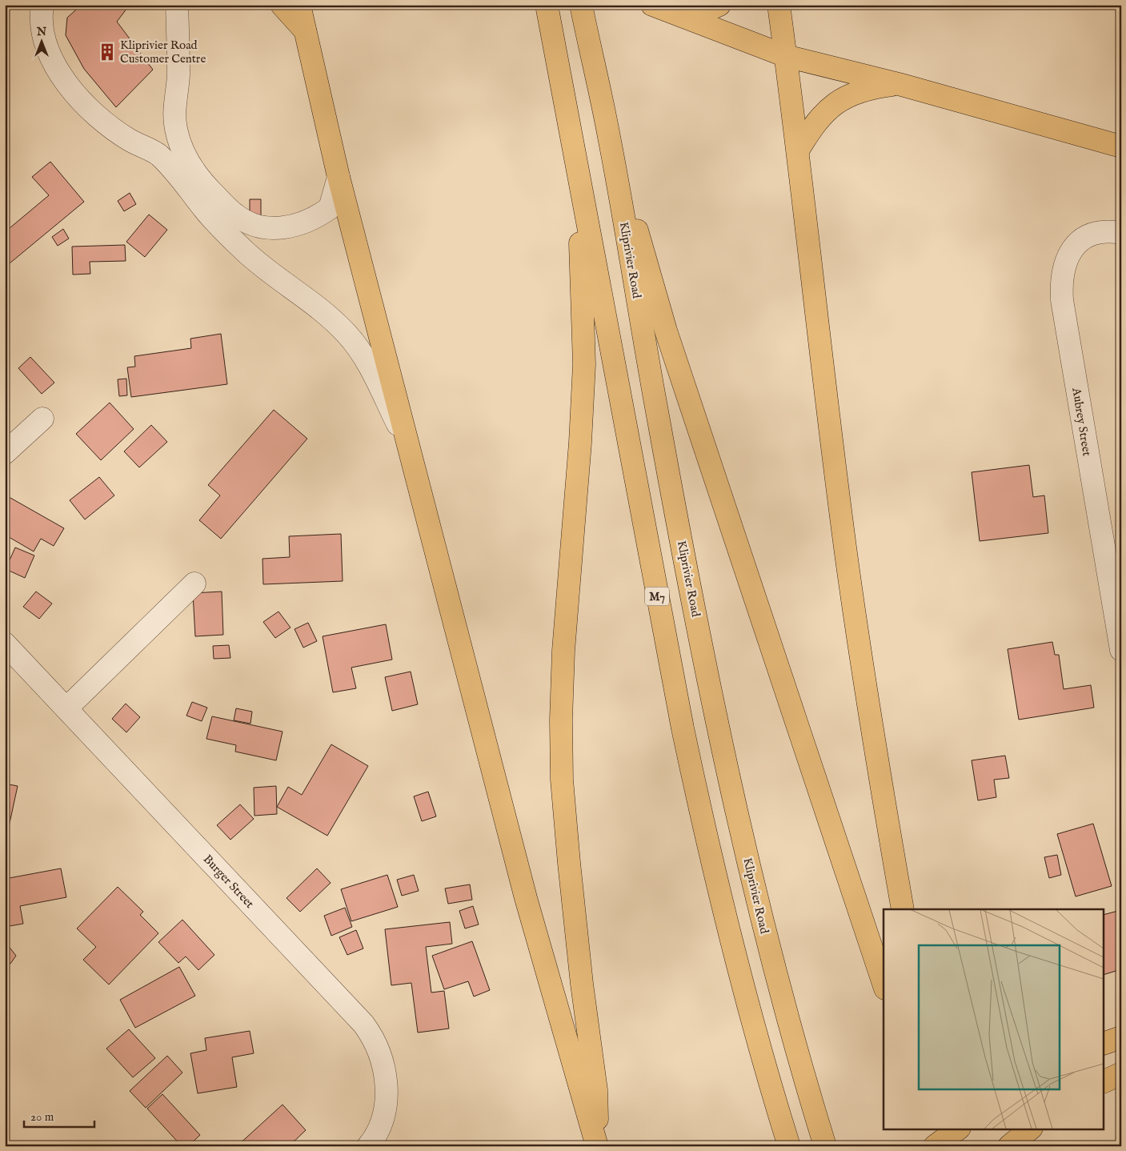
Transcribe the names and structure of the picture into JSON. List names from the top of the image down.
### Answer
{
  "streets": {
    "main road": ["Kliprivier Road", "M7"],
    "street": ["Aubrey Street", "Burger Street"]
  },
  "places": {
    "building": ["Kliprivier Road Customer Centre"]
  },
  "scale_bar": "20 m",
  "north": "top"
}
